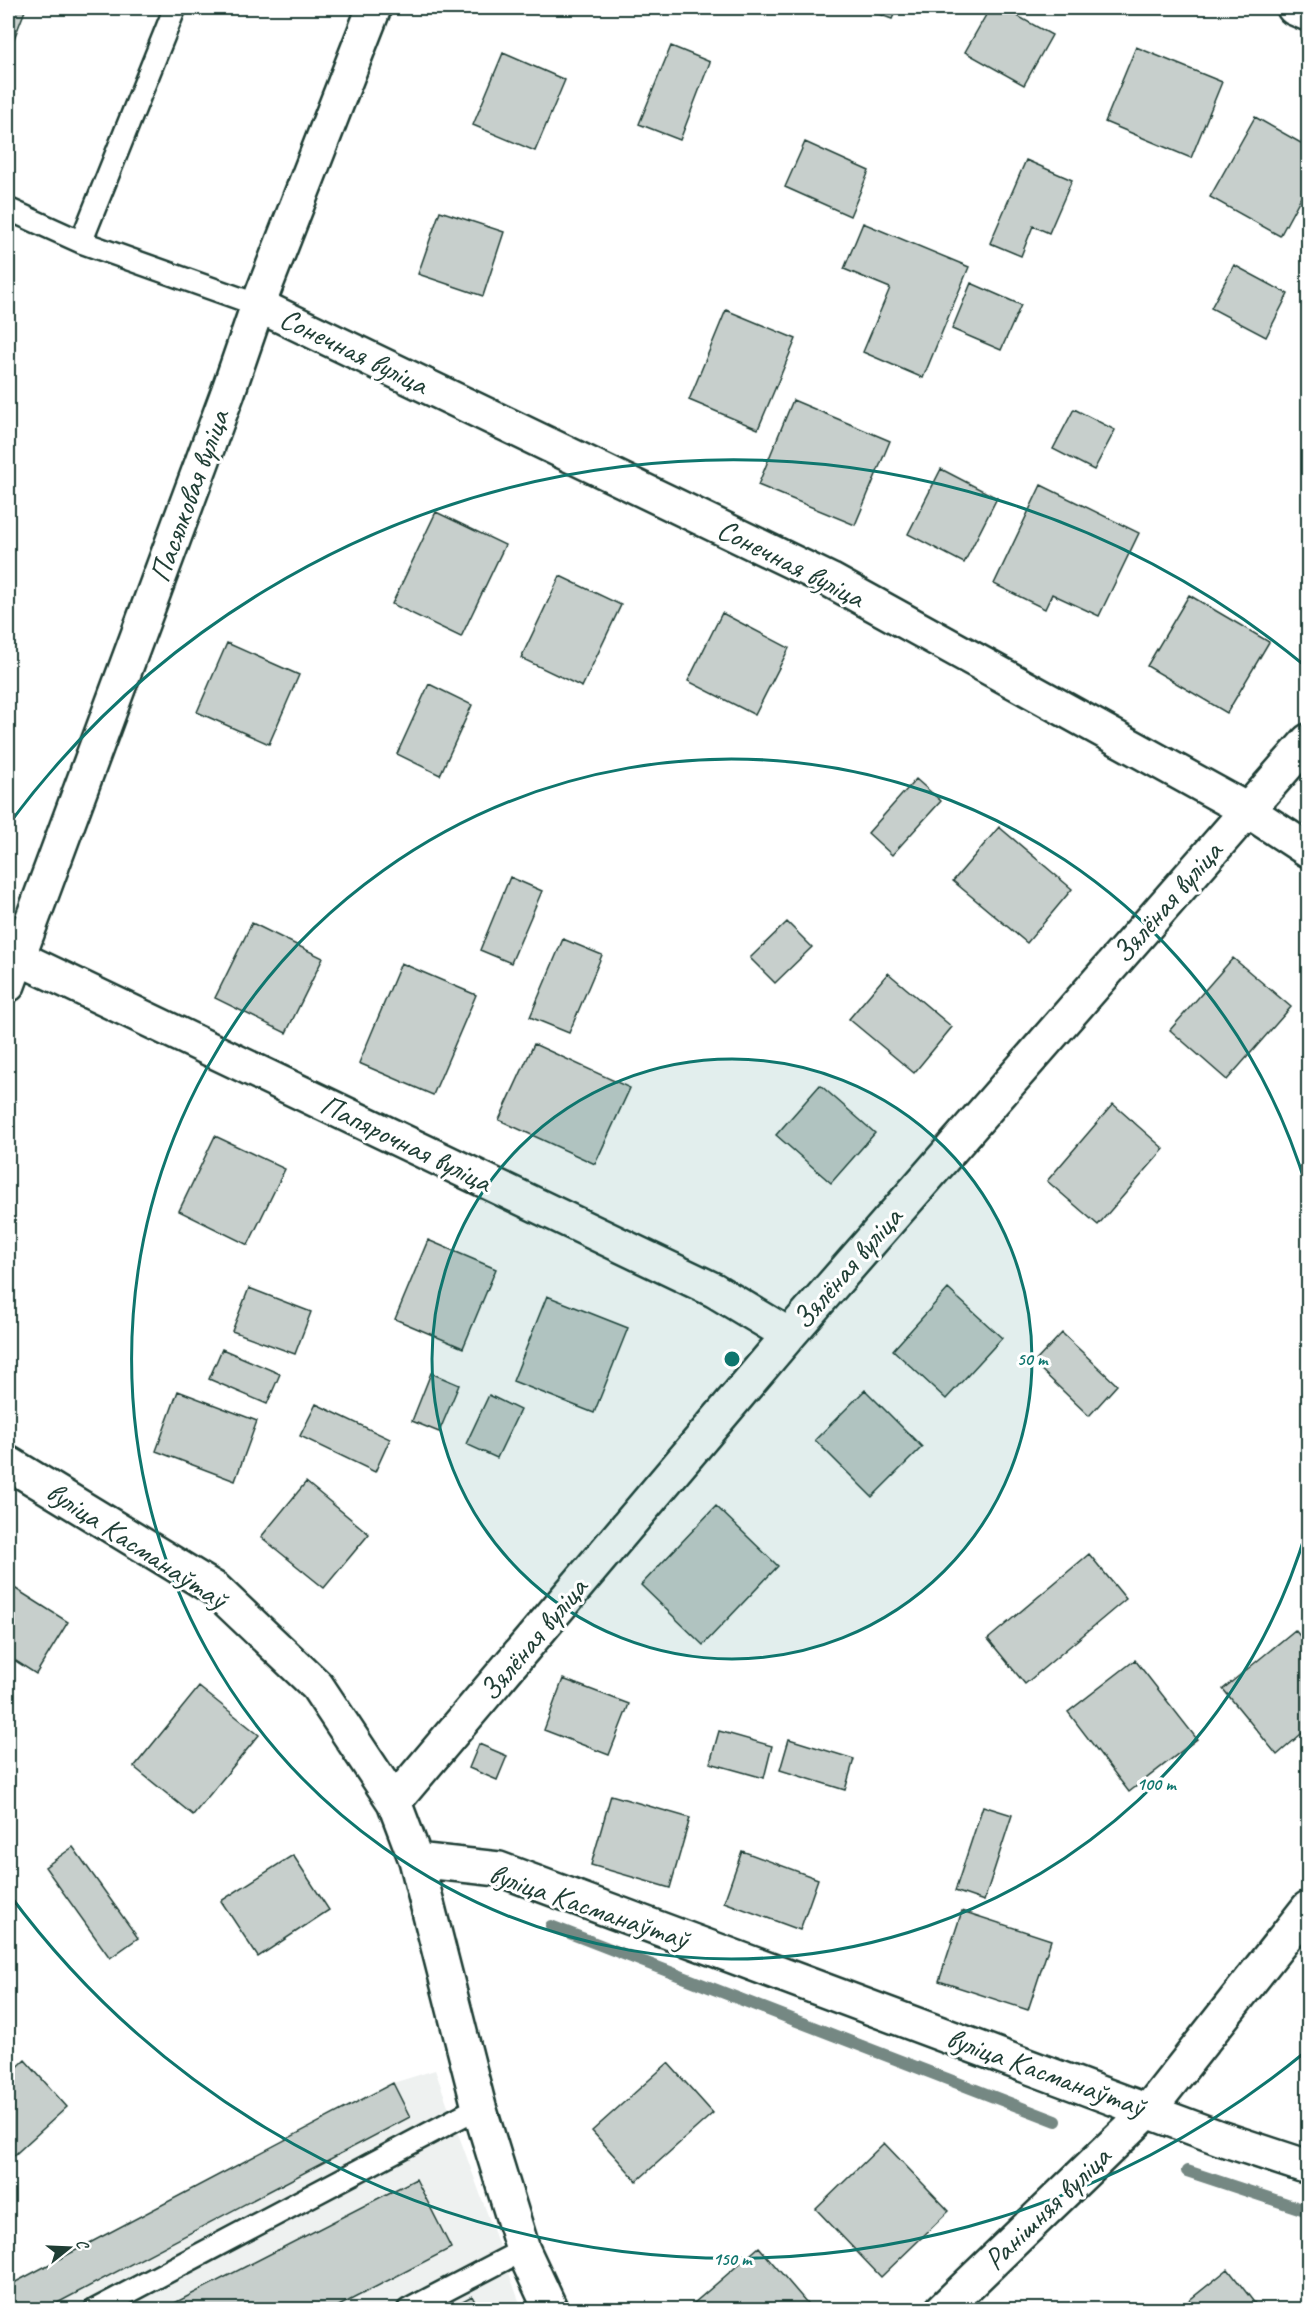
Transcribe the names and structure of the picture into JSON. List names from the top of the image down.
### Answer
{
  "streets": {
    "street": [
      "Сонечная вуліца",
      "Пасялковая вуліца",
      "Зялёная вуліца",
      "Папярочная вуліца",
      "вуліца Касманаўтаў",
      "Ранішняя вуліца"
    ]
  },
  "crossings": [
    ["Сонечная вуліца", "Пасялковая вуліца"],
    ["Сонечная вуліца", "Зялёная вуліца"],
    ["Пасялковая вуліца", "Папярочная вуліца"],
    ["Зялёная вуліца", "Папярочная вуліца"],
    ["Зялёная вуліца", "вуліца Касманаўтаў"],
    ["вуліца Касманаўтаў", "Ранішняя вуліца"]
  ],
  "north": "right",
  "rings": ["50 m", "100 m", "150 m"]
}
